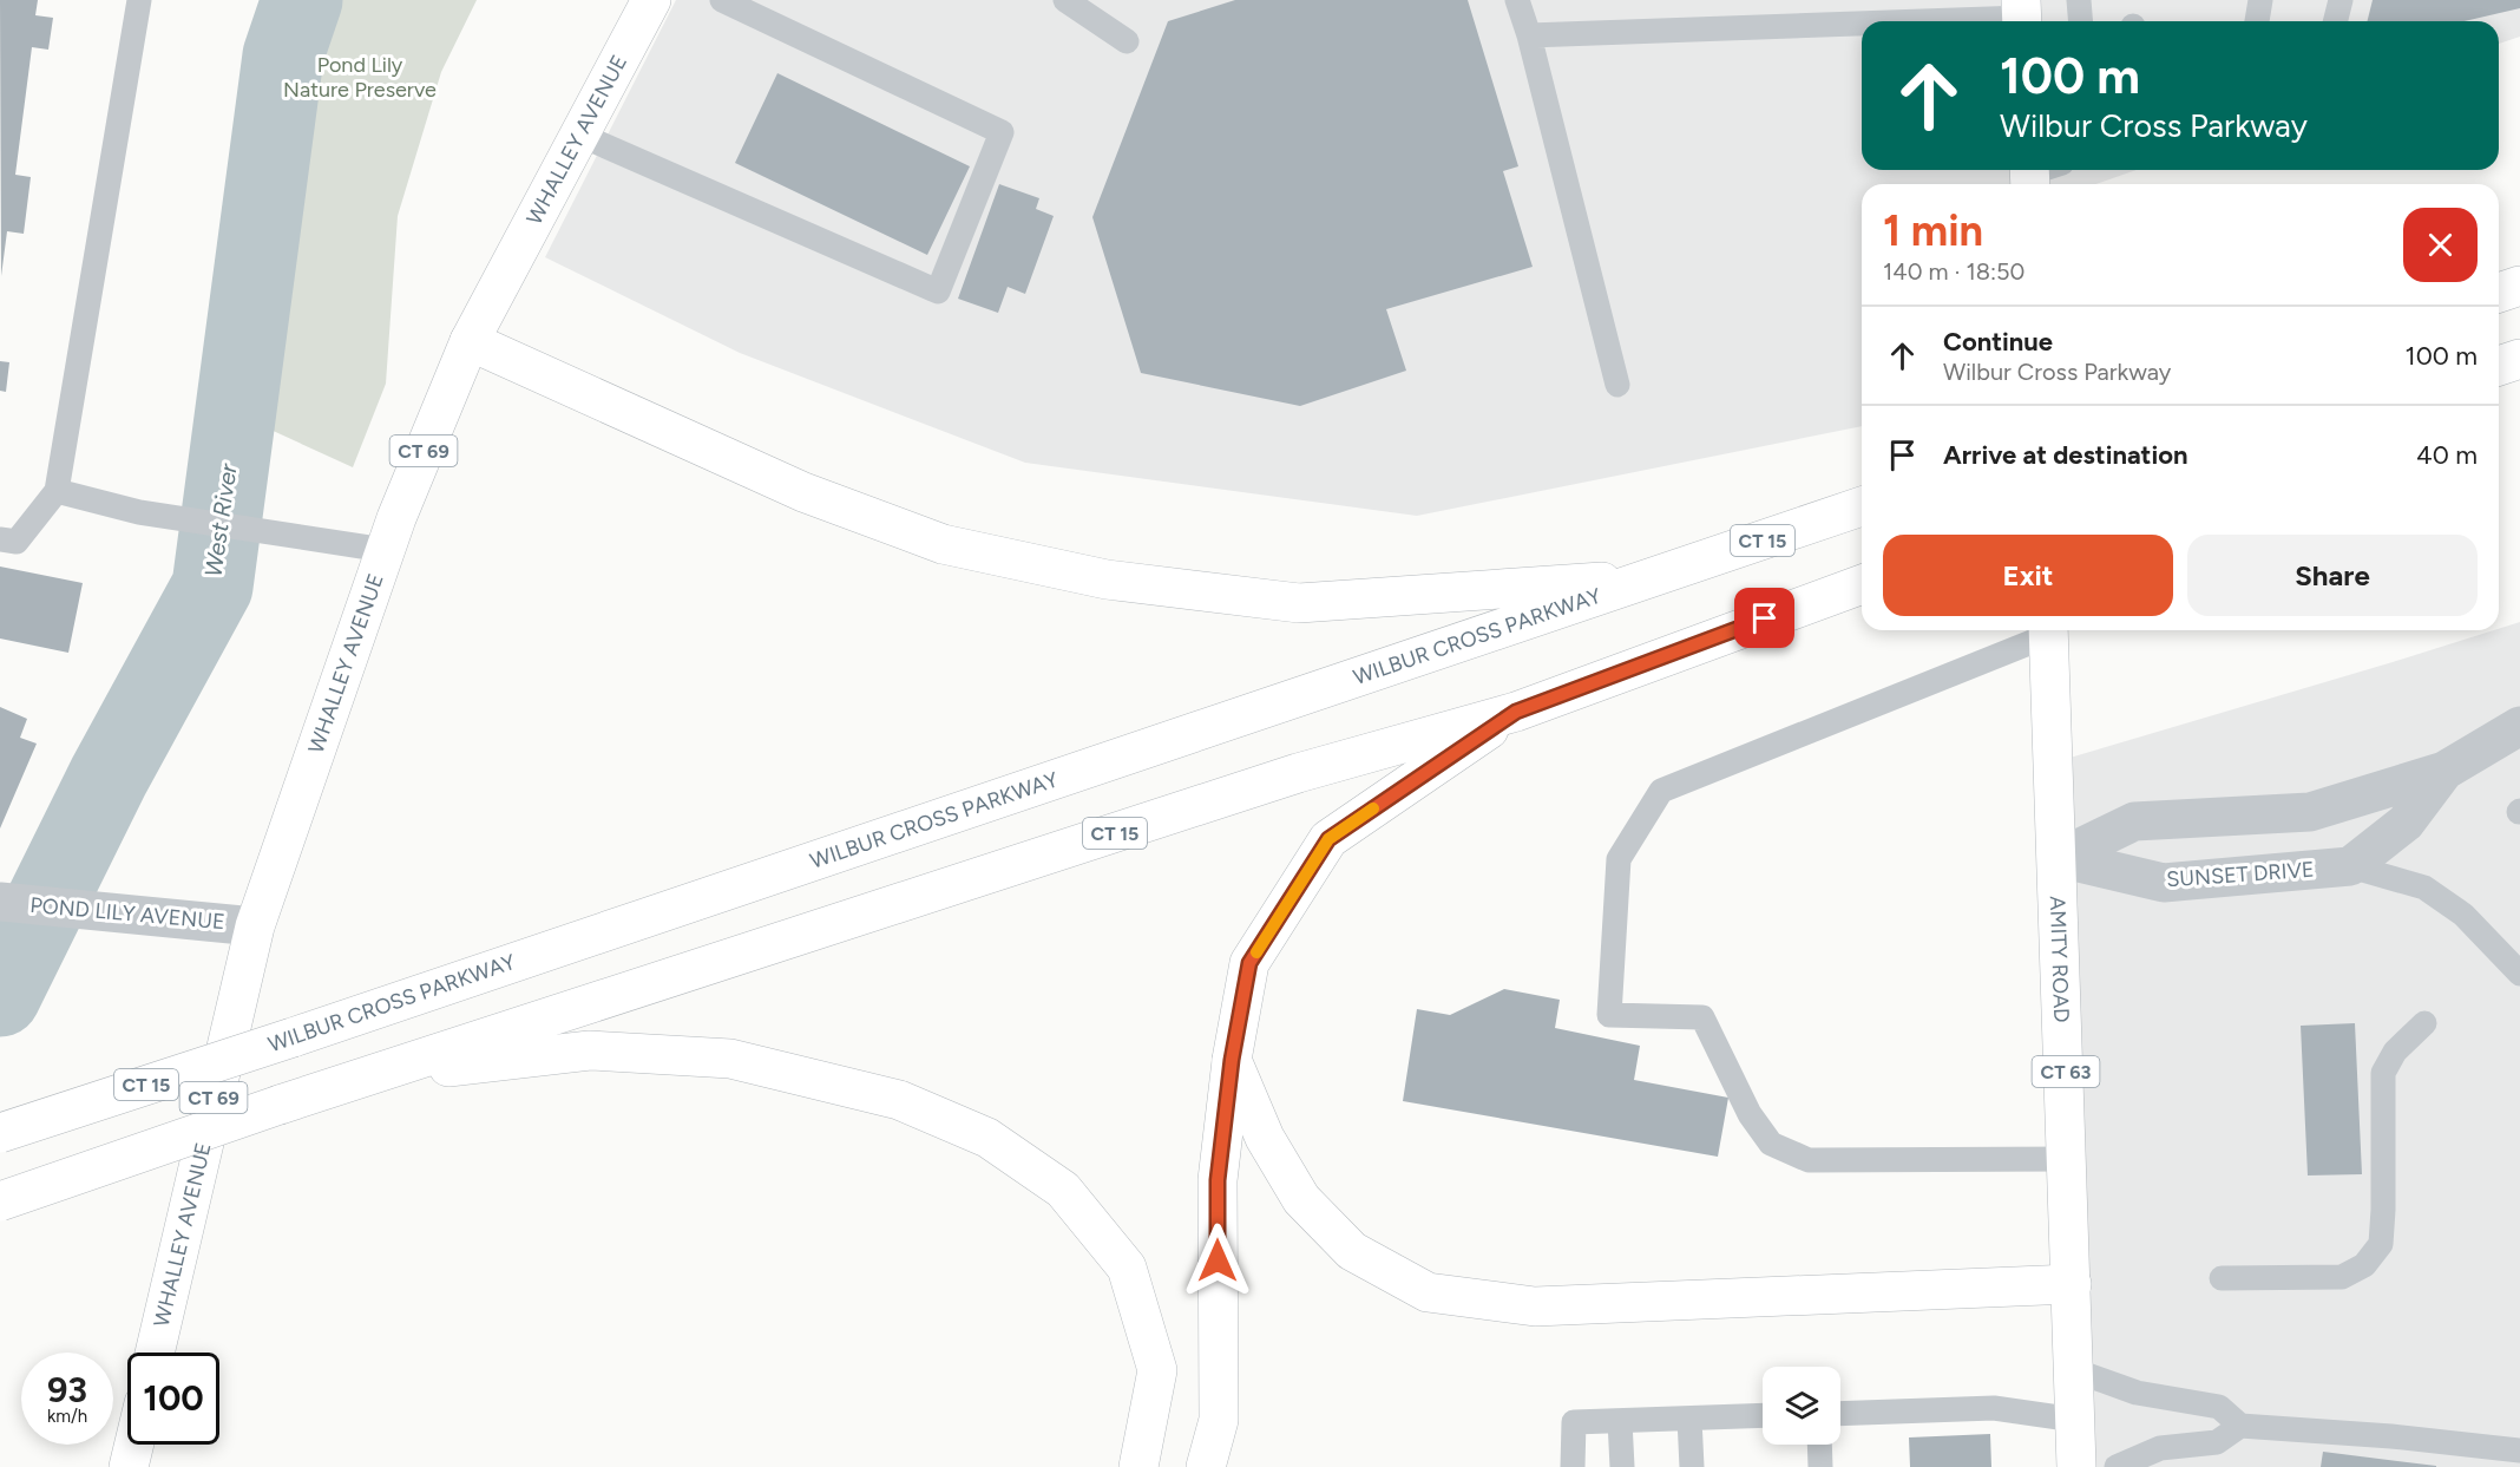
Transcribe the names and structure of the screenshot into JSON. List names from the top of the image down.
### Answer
{
  "streets": {
    "main road": [
      "WHALLEY AVENUE",
      "CT 69",
      "CT 15",
      "WILBUR CROSS PARKWAY",
      "AMITY ROAD",
      "CT 63"
    ],
    "street": ["SUNSET DRIVE", "POND LILY AVENUE"]
  },
  "crossings": [
    ["WHALLEY AVENUE", "POND LILY AVENUE"],
    ["SUNSET DRIVE", "AMITY ROAD"]
  ],
  "water": ["West River"],
  "parks": ["Pond Lily Nature Preserve"],
  "page": {
    "turn": ["100 m", "Wilbur Cross Parkway"],
    "heading": ["1 min", "140 m · 18:50"],
    "list": [
      {
        "name": "Continue",
        "note": "Wilbur Cross Parkway",
        "value": "100 m"
      },
      {
        "name": "Arrive at destination",
        "value": "40 m"
      }
    ],
    "buttons": ["Exit", "Share"],
    "speed": "93 km/h",
    "limit": "100"
  }
}
